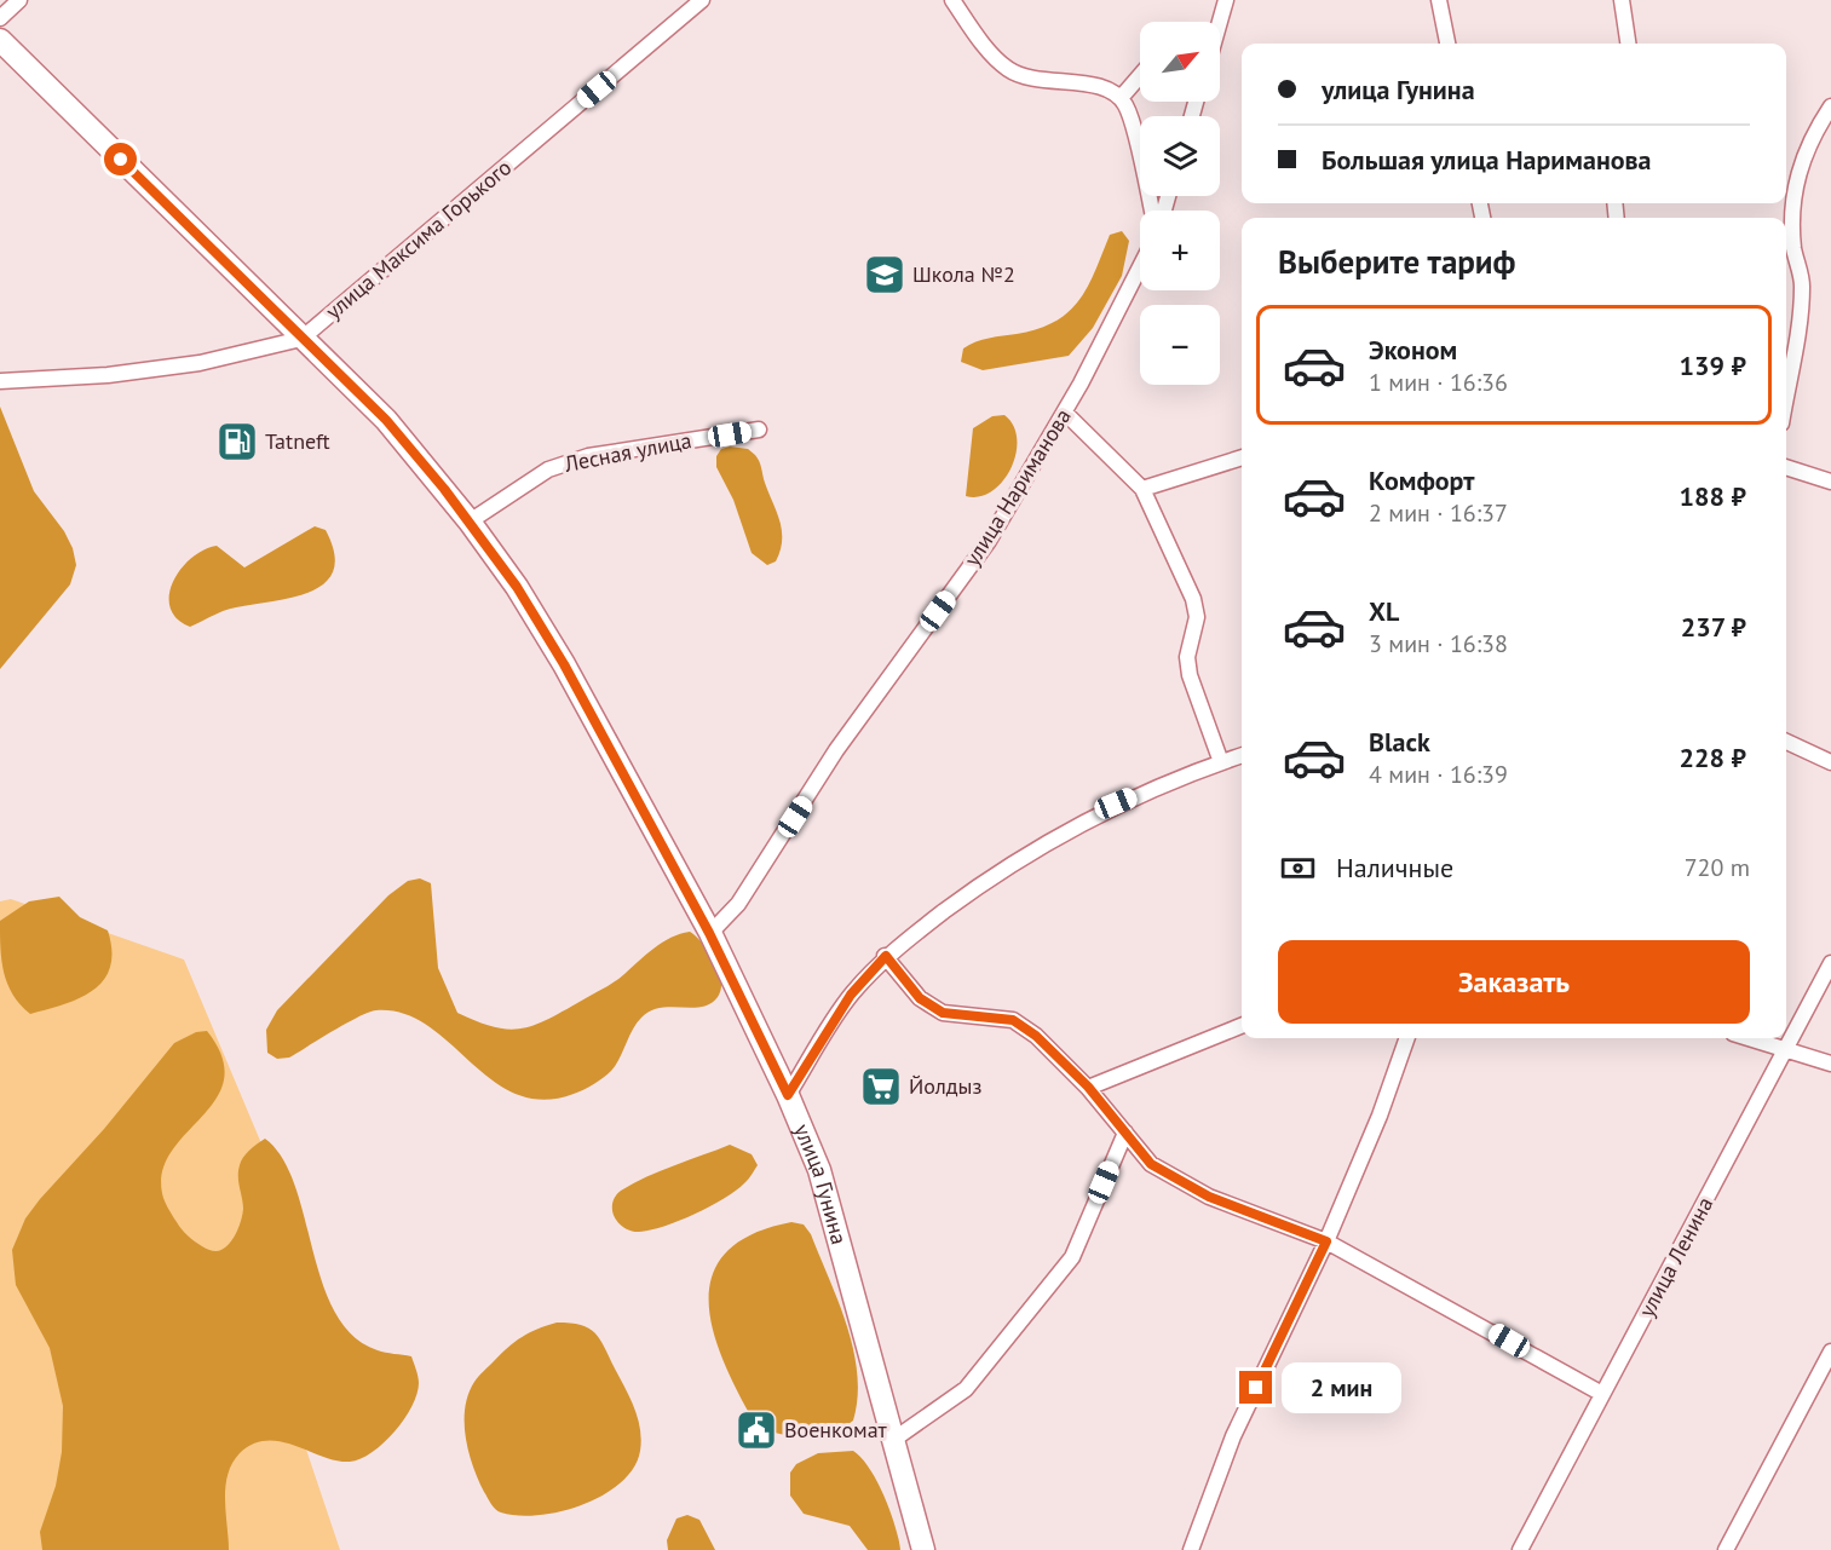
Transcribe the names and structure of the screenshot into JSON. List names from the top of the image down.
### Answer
{
  "streets": {
    "main road": ["улица Гунина"],
    "street": [
      "улица Максима Горького",
      "Лесная улица",
      "улица Нариманова",
      "улица Ленина"
    ]
  },
  "crossings": [
    ["улица Максима Горького", "улица Гунина"],
    ["Лесная улица", "улица Гунина"],
    ["улица Нариманова", "улица Гунина"]
  ],
  "places": {
    "school or university": ["Школа №2"],
    "fuel station": ["Tatneft"],
    "supermarket": ["Йолдыз"],
    "public building": ["Военкомат"]
  },
  "north": "top right",
  "page": {
    "map_buttons": ["+", "−"],
    "banner": ["улица Гунина", "Большая улица Нариманова"],
    "heading": "Выберите тариф",
    "list": [
      {
        "name": "Эконом",
        "note": "1 мин · 16:36",
        "value": "139 ₽"
      },
      {
        "name": "Комфорт",
        "note": "2 мин · 16:37",
        "value": "188 ₽"
      },
      {
        "name": "XL",
        "note": "3 мин · 16:38",
        "value": "237 ₽"
      },
      {
        "name": "Black",
        "note": "4 мин · 16:39",
        "value": "228 ₽"
      }
    ],
    "pay": ["Наличные", "720 m"],
    "buttons": "Заказать",
    "bubble": "2 мин"
  }
}
